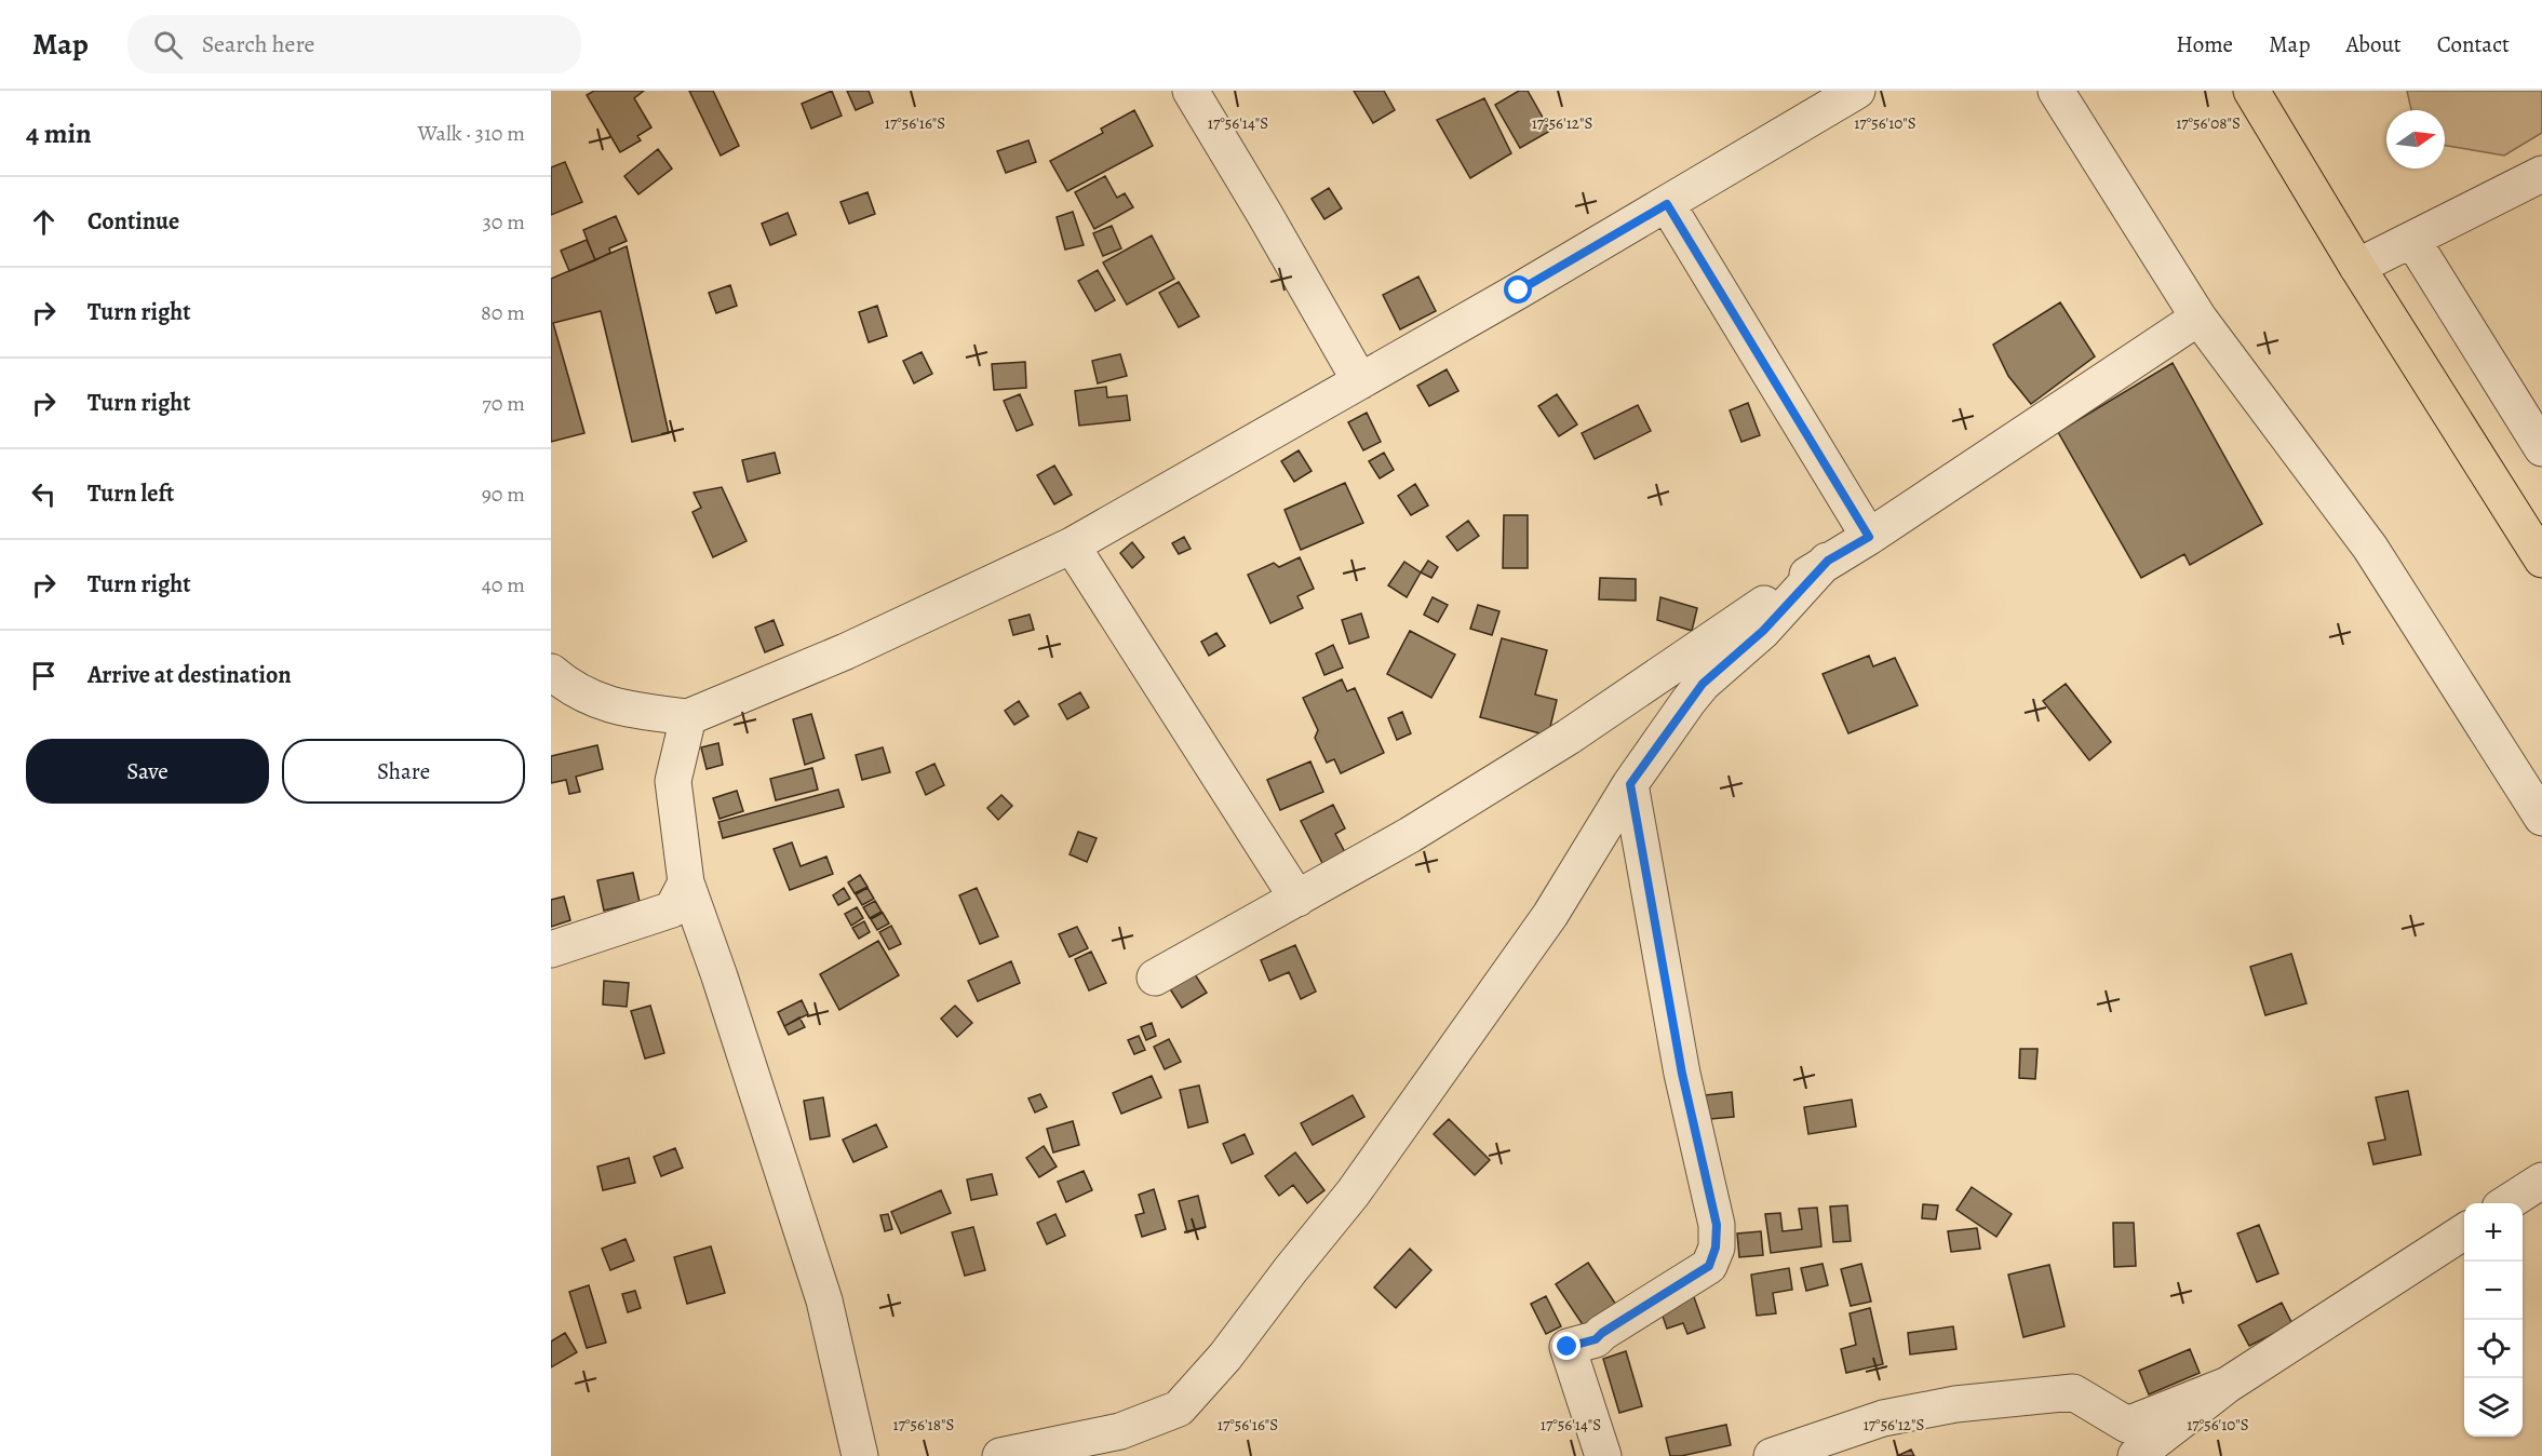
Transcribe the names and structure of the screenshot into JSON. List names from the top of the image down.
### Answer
{
  "north": "right",
  "page": {
    "header": "Map",
    "search": "Search here",
    "nav": [
      "Home",
      "Map",
      "About",
      "Contact"
    ],
    "heading": ["4 min", "Walk · 310 m"],
    "list": [
      ["Continue", "30 m"],
      ["Turn right", "80 m"],
      ["Turn right", "70 m"],
      ["Turn left", "90 m"],
      ["Turn right", "40 m"],
      "Arrive at destination"
    ],
    "buttons": ["Save", "Share"],
    "map_buttons": ["+", "−"]
  },
  "coordinates": [
    "17°56'16\"S",
    "17°56'14\"S",
    "17°56'12\"S",
    "17°56'10\"S",
    "17°56'08\"S",
    "17°56'18\"S"
  ]
}
